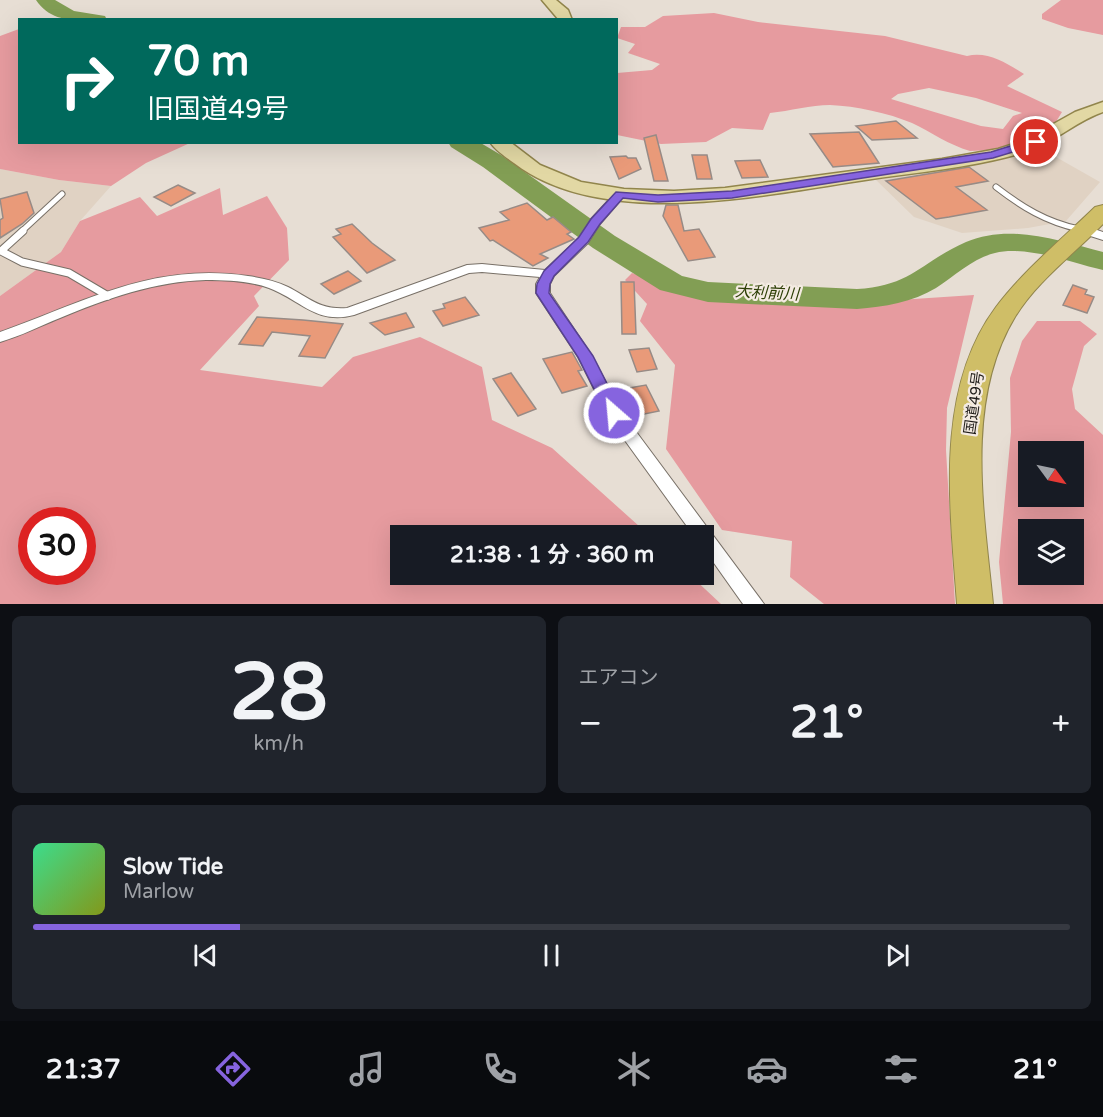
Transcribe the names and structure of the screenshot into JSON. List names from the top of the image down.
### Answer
{
  "streets": {
    "highway": ["国道49号"]
  },
  "water": ["大利前川"],
  "north": "bottom right",
  "page": {
    "turn": ["70 m", "旧国道49号"],
    "limit": "30",
    "trip": "21:38 · 1 分 · 360 m",
    "tile": [
      ["28", "km/h"],
      "エアコン"
    ],
    "heat": ["−", "21°", "+"],
    "song": ["Slow Tide", "Marlow"],
    "tabs": ["21:37", "21°"]
  }
}
